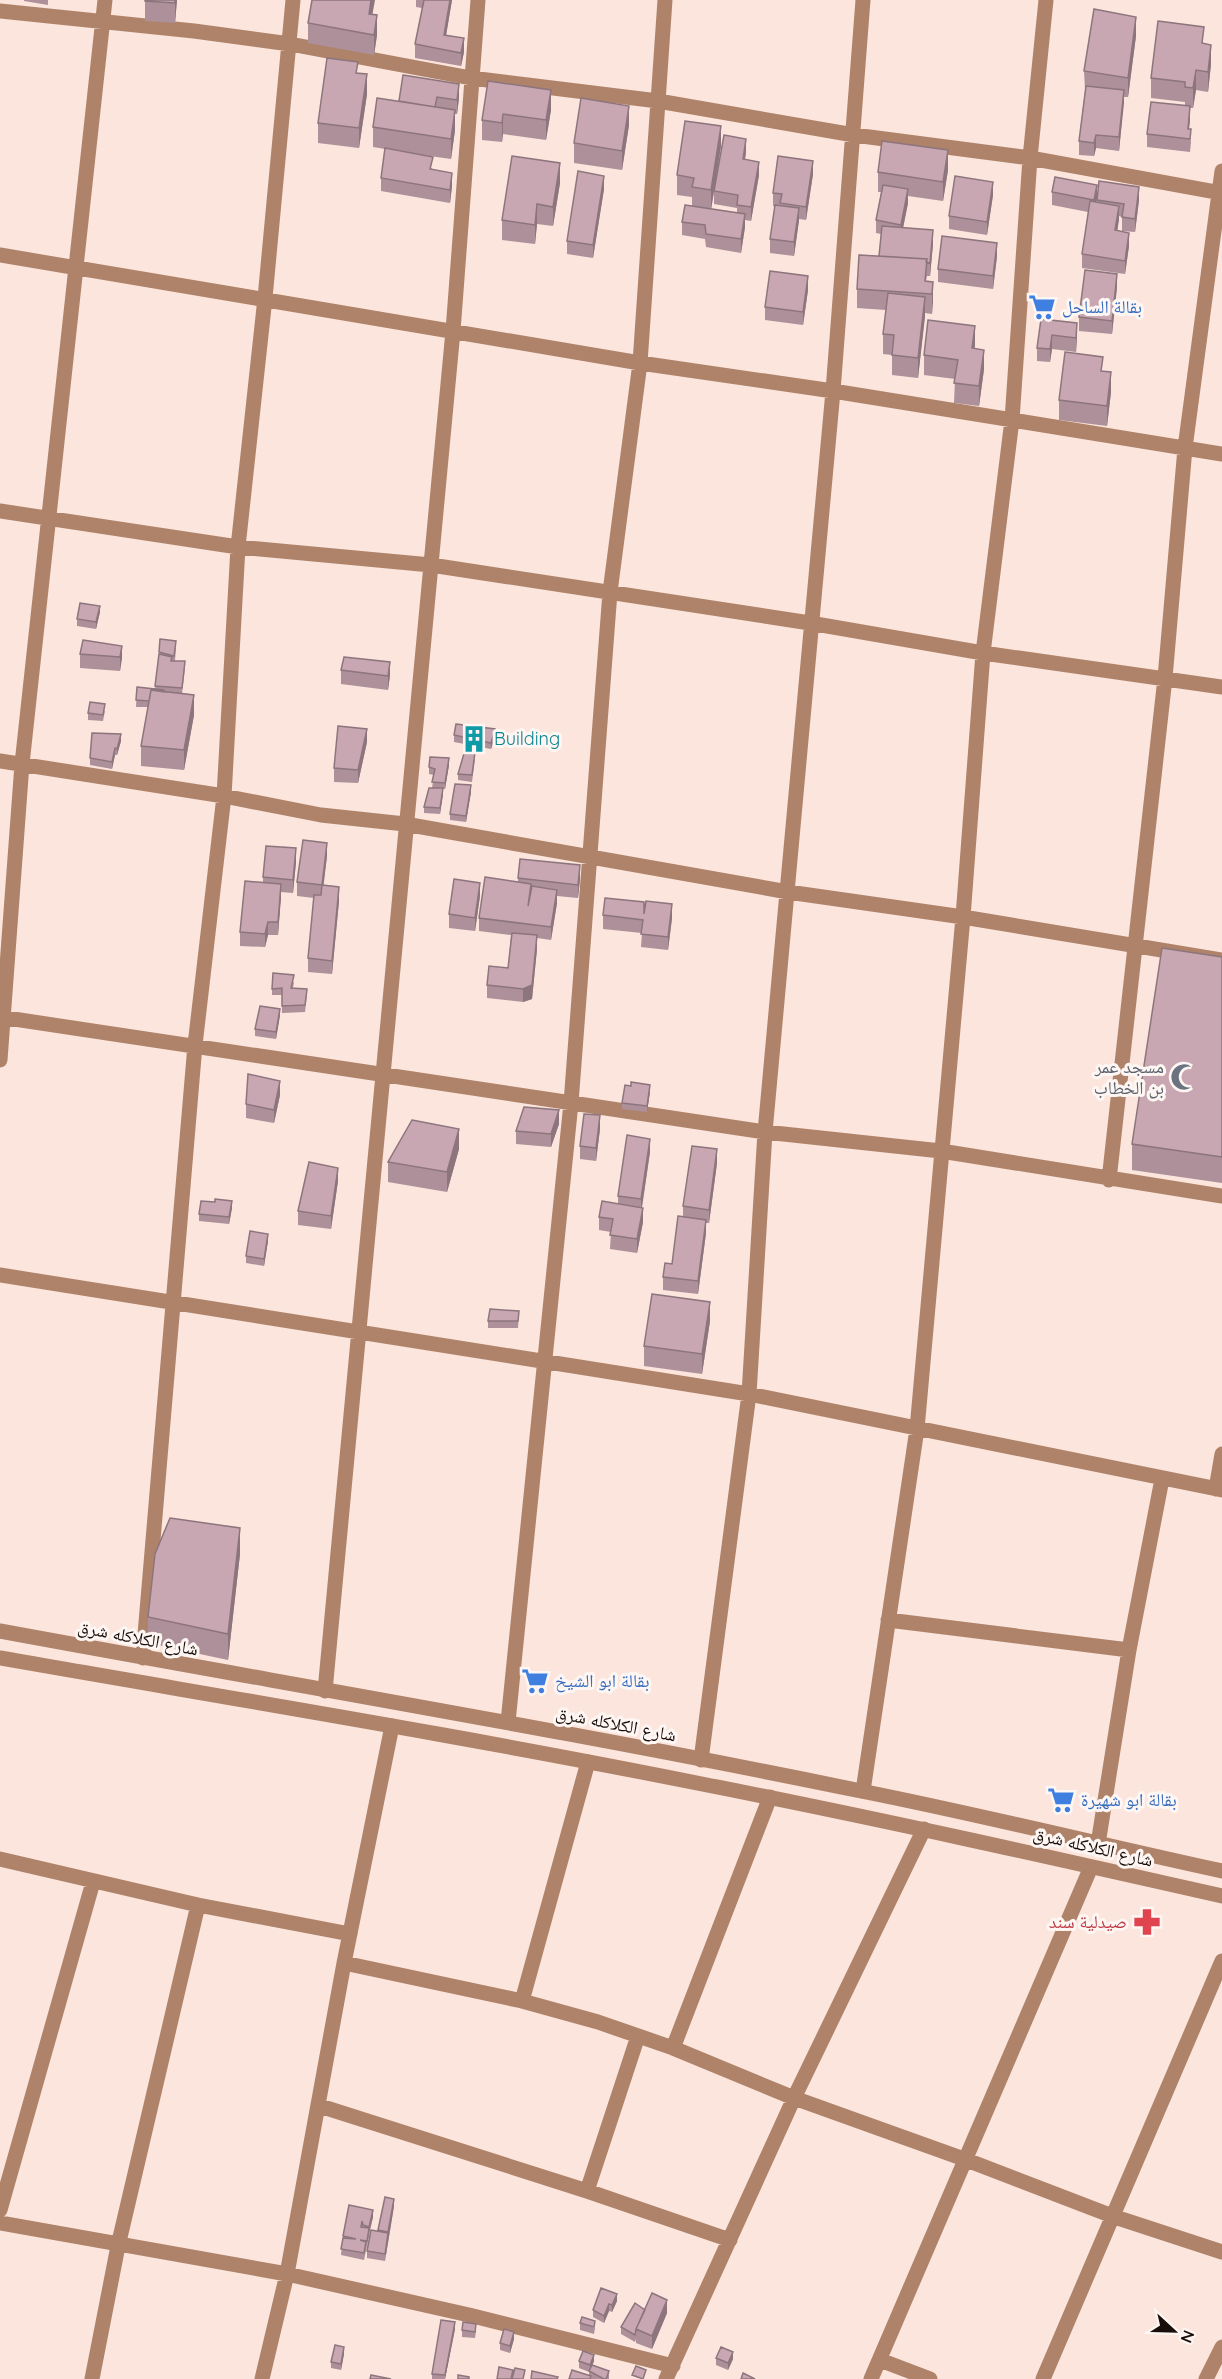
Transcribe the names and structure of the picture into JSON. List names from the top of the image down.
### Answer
{
  "streets": {
    "street": ["شارع الكلاكله شرق"]
  },
  "places": {
    "supermarket": ["بقالة الساحل", "بقالة ابو الشيخ", "بقالة ابو شهيرة"],
    "building": ["Building"],
    "mosque": ["مسجد عمر بن الخطاب"],
    "pharmacy": ["صيدلية سند"]
  },
  "north": "right"
}
